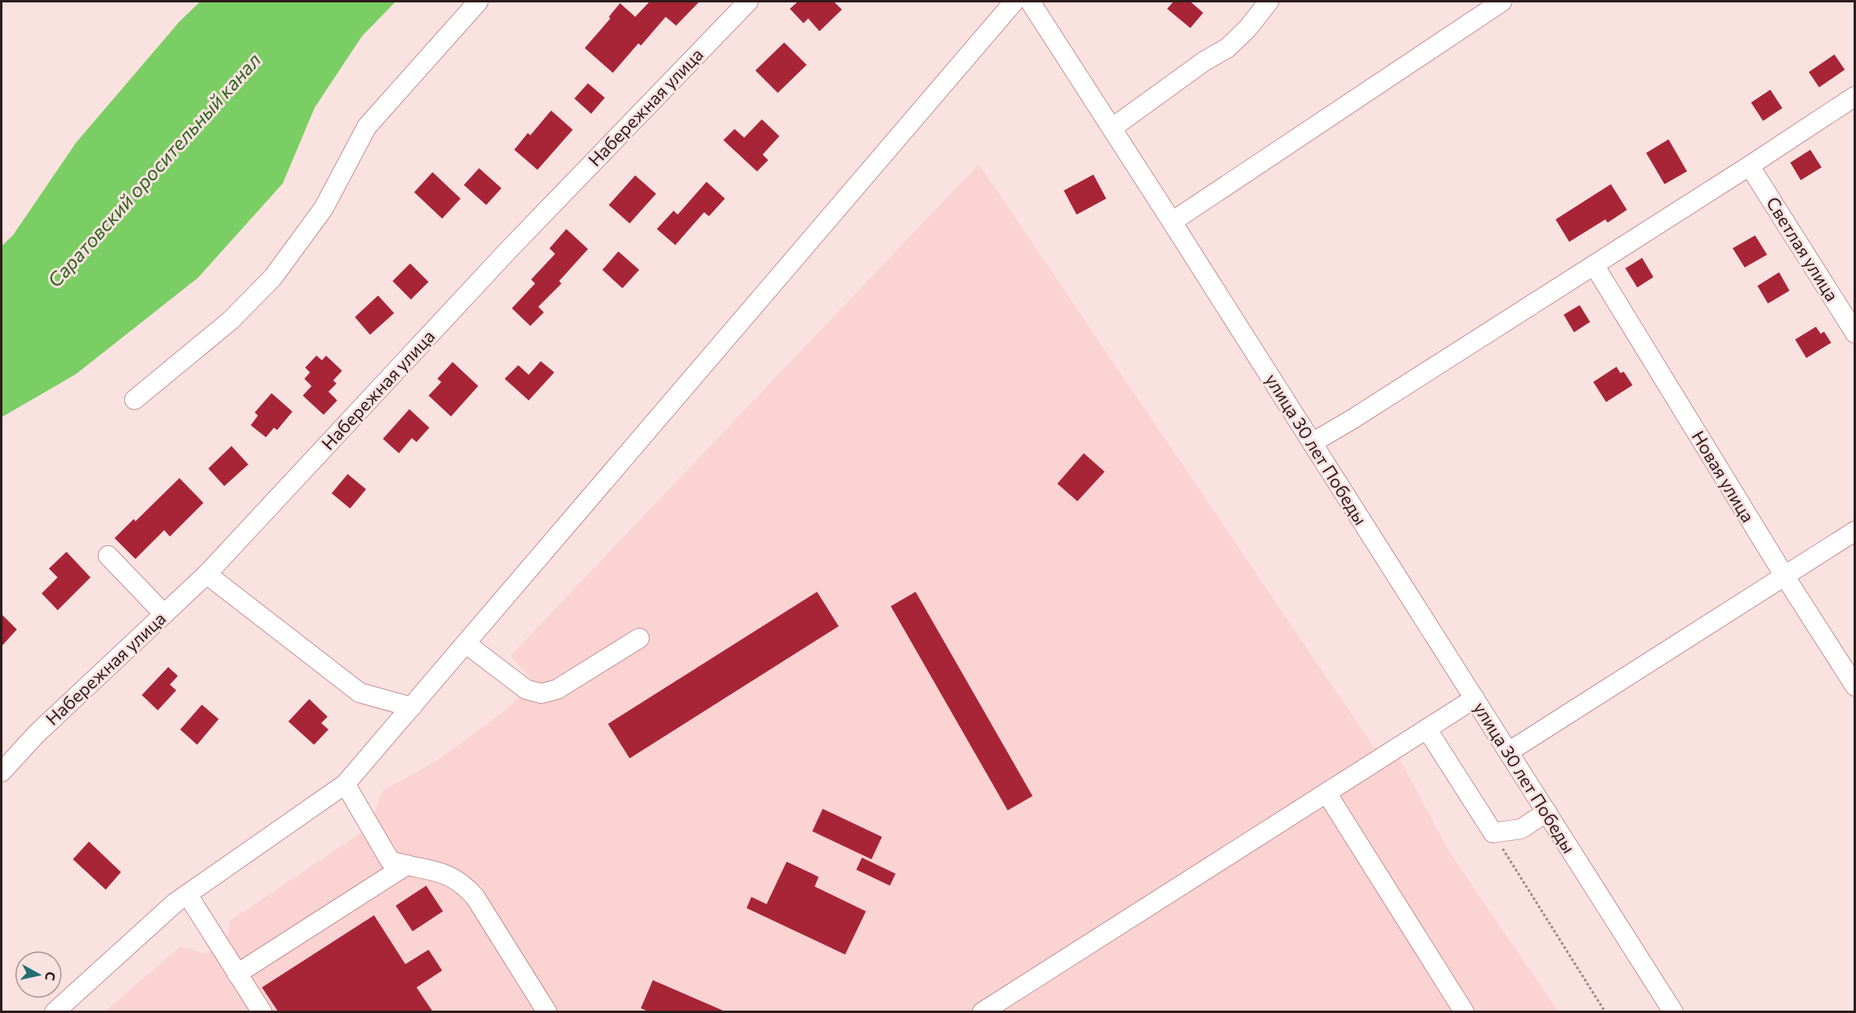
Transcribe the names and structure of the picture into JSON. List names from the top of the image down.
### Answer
{
  "streets": {
    "street": [
      "Набережная улица",
      "Светлая улица",
      "улица 30 лет Победы",
      "Новая улица"
    ]
  },
  "water": ["Саратовский оросительный канал"],
  "north": "right"
}
